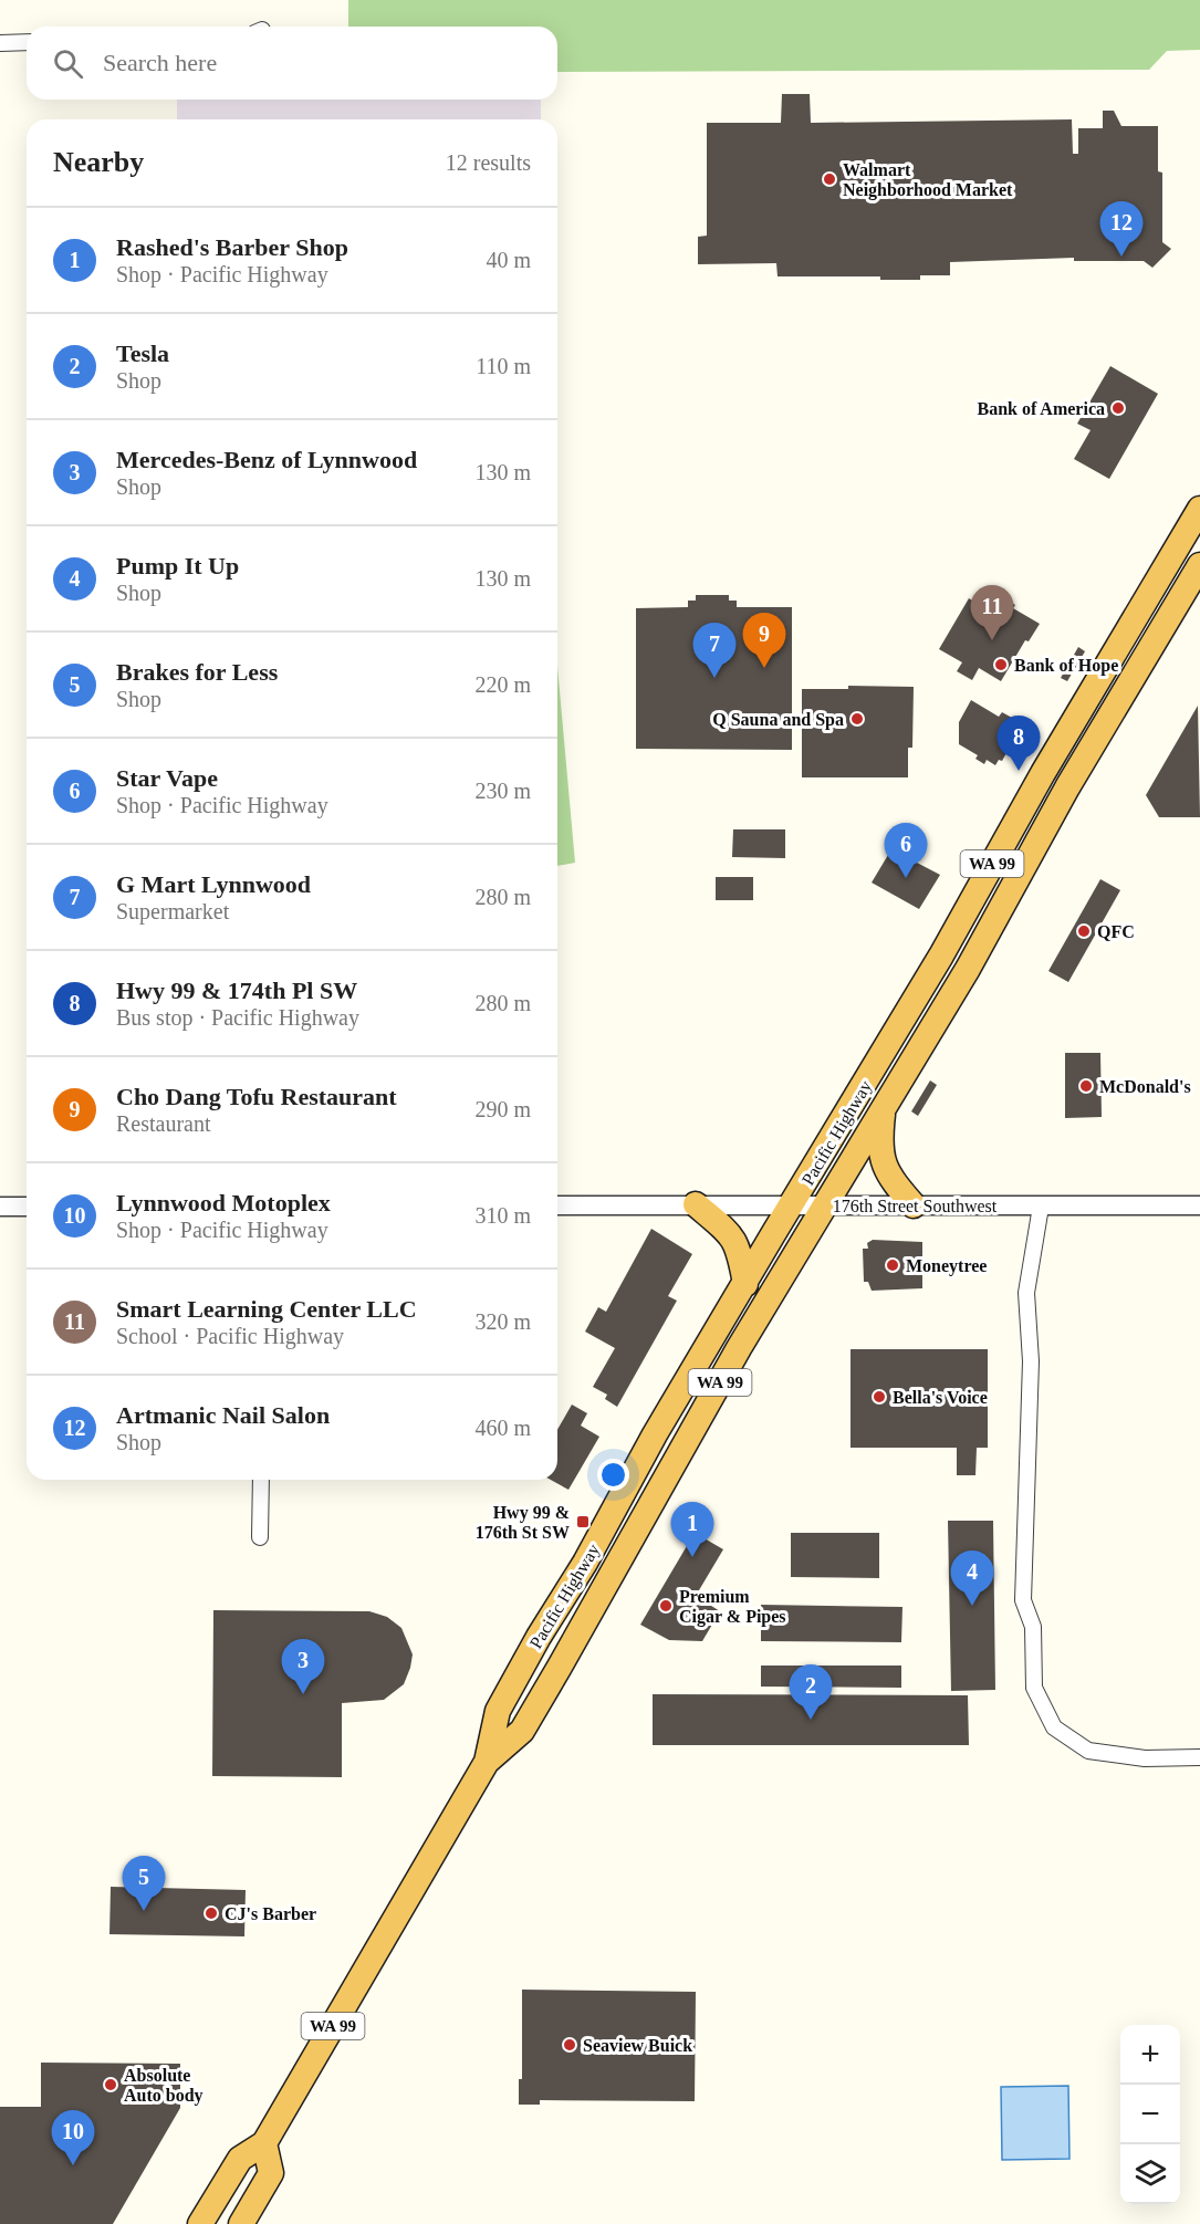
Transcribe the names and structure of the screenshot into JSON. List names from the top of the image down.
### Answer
{
  "streets": {
    "highway": ["WA 99", "Pacific Highway"],
    "street": ["176th Street Southwest"]
  },
  "crossings": [
    ["Pacific Highway", "176th Street Southwest"]
  ],
  "places": {
    "other": [
      "Walmart Neighborhood Market",
      "Bank of America",
      "Bank of Hope",
      "Q Sauna and Spa",
      "QFC",
      "McDonald's",
      "Moneytree",
      "Bella's Voice",
      "Premium Cigar & Pipes",
      "CJ's Barber",
      "Seaview Buick",
      "Absolute Auto body"
    ],
    "transit": ["Hwy 99 & 176th St SW"]
  },
  "page": {
    "search": "Search here",
    "heading": ["Nearby", "12 results"],
    "pins": [
      "12",
      "11",
      "9",
      "7",
      "8",
      "6",
      "1",
      "4",
      "3",
      "2",
      "5",
      "10"
    ],
    "list": [
      {
        "mark": "1",
        "name": "Rashed's Barber Shop",
        "note": "Shop · Pacific Highway",
        "value": "40 m"
      },
      {
        "mark": "2",
        "name": "Tesla",
        "note": "Shop",
        "value": "110 m"
      },
      {
        "mark": "3",
        "name": "Mercedes-Benz of Lynnwood",
        "note": "Shop",
        "value": "130 m"
      },
      {
        "mark": "4",
        "name": "Pump It Up",
        "note": "Shop",
        "value": "130 m"
      },
      {
        "mark": "5",
        "name": "Brakes for Less",
        "note": "Shop",
        "value": "220 m"
      },
      {
        "mark": "6",
        "name": "Star Vape",
        "note": "Shop · Pacific Highway",
        "value": "230 m"
      },
      {
        "mark": "7",
        "name": "G Mart Lynnwood",
        "note": "Supermarket",
        "value": "280 m"
      },
      {
        "mark": "8",
        "name": "Hwy 99 & 174th Pl SW",
        "note": "Bus stop · Pacific Highway",
        "value": "280 m"
      },
      {
        "mark": "9",
        "name": "Cho Dang Tofu Restaurant",
        "note": "Restaurant",
        "value": "290 m"
      },
      {
        "mark": "10",
        "name": "Lynnwood Motoplex",
        "note": "Shop · Pacific Highway",
        "value": "310 m"
      },
      {
        "mark": "11",
        "name": "Smart Learning Center LLC",
        "note": "School · Pacific Highway",
        "value": "320 m"
      },
      {
        "mark": "12",
        "name": "Artmanic Nail Salon",
        "note": "Shop",
        "value": "460 m"
      }
    ],
    "map_buttons": ["+", "−"]
  }
}
